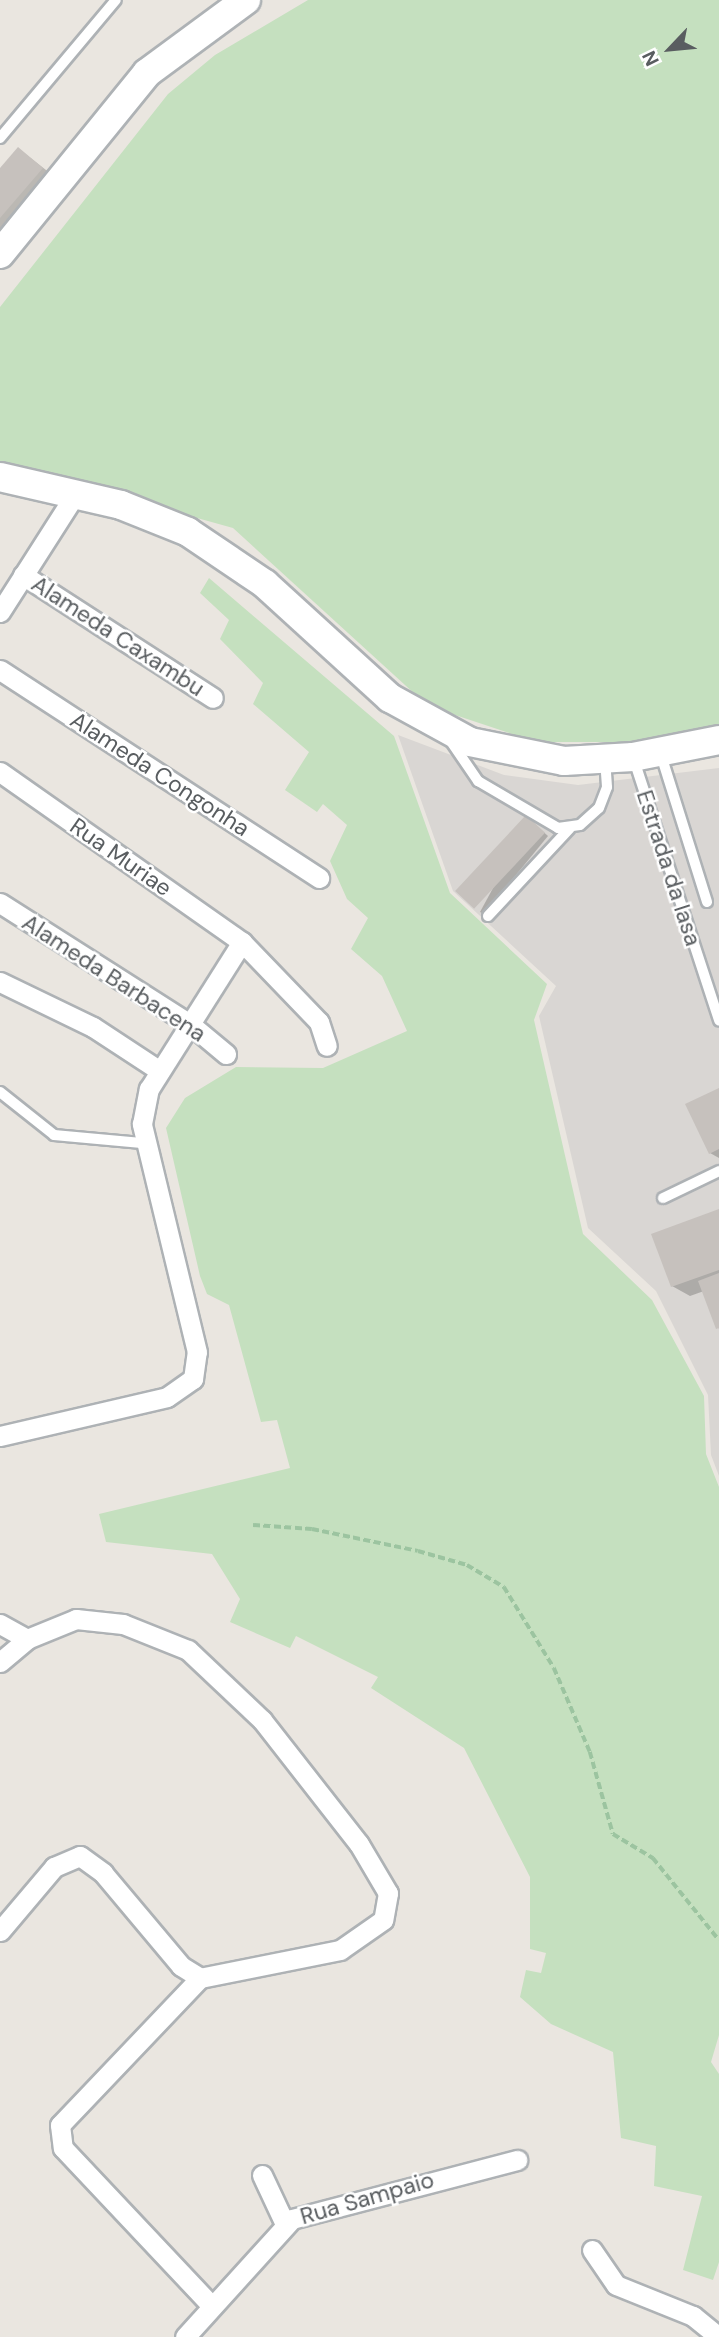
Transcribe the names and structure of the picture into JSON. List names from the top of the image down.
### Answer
{
  "streets": {
    "street": [
      "Alameda Caxambu",
      "Alameda Congonha",
      "Rua Muriae",
      "Alameda Barbacena",
      "Rua Sampaio"
    ],
    "lane": ["Estrada da Iasa"]
  },
  "north": "bottom left"
}
